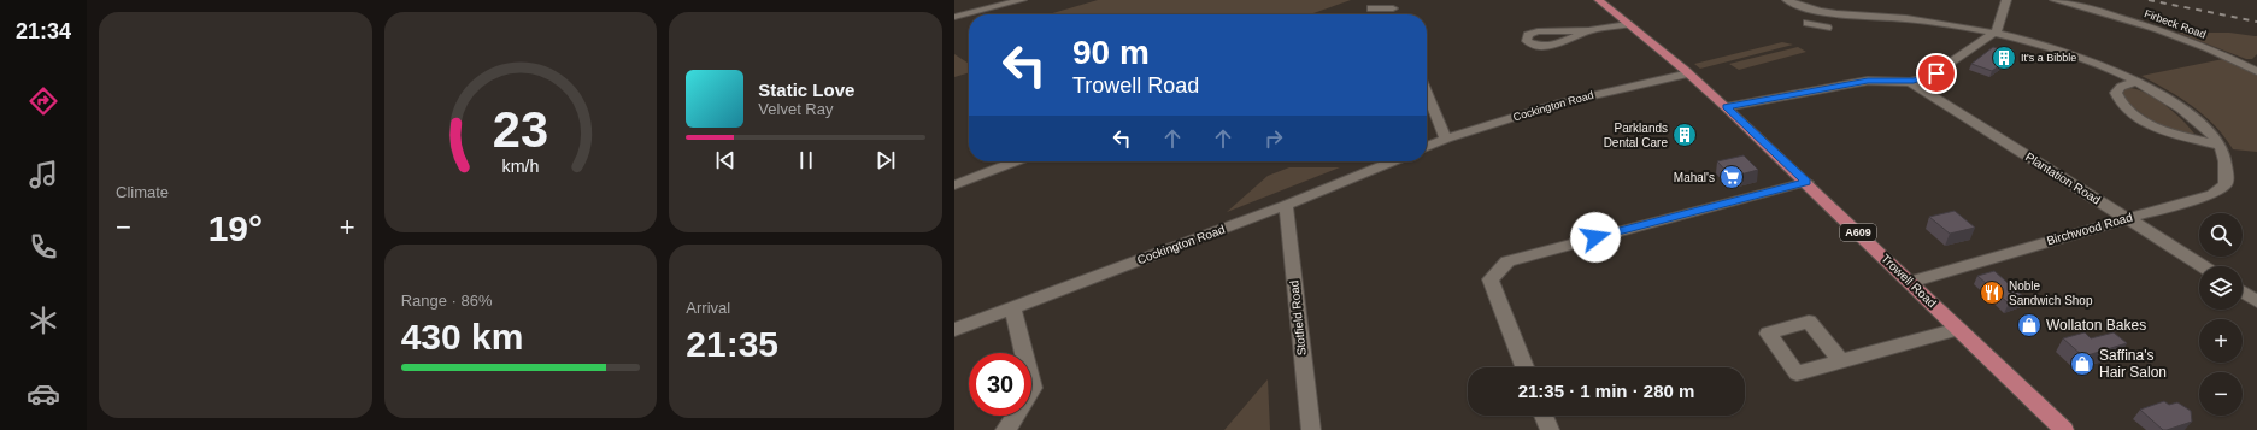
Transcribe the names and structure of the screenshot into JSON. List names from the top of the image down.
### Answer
{
  "streets": {
    "main road": ["A609", "Trowell Road"],
    "street": [
      "Firbeck Road",
      "Cockington Road",
      "Plantation Road",
      "Birchwood Road",
      "Stotfield Road"
    ]
  },
  "crossings": [
    ["Cockington Road", "Trowell Road"],
    ["Cockington Road", "Stotfield Road"],
    ["Plantation Road", "Birchwood Road"],
    ["Birchwood Road", "Trowell Road"]
  ],
  "places": {
    "building": ["It's a Bibble", "Parklands Dental Care"],
    "supermarket": ["Mahal's"],
    "restaurant": ["Noble Sandwich Shop"],
    "shop": ["Wollaton Bakes", "Saffina's Hair Salon"]
  },
  "page": {
    "tabs": "21:34",
    "tile": [
      "Climate",
      ["Range · 86%", "430 km"],
      ["Arrival", "21:35"]
    ],
    "turn": ["90 m", "Trowell Road"],
    "song": ["Static Love", "Velvet Ray"],
    "heat": ["−", "19°", "+"],
    "map_buttons": ["+", "−"],
    "limit": "30",
    "trip": "21:35 · 1 min · 280 m",
    "gauge": ["23", "km/h"]
  }
}
